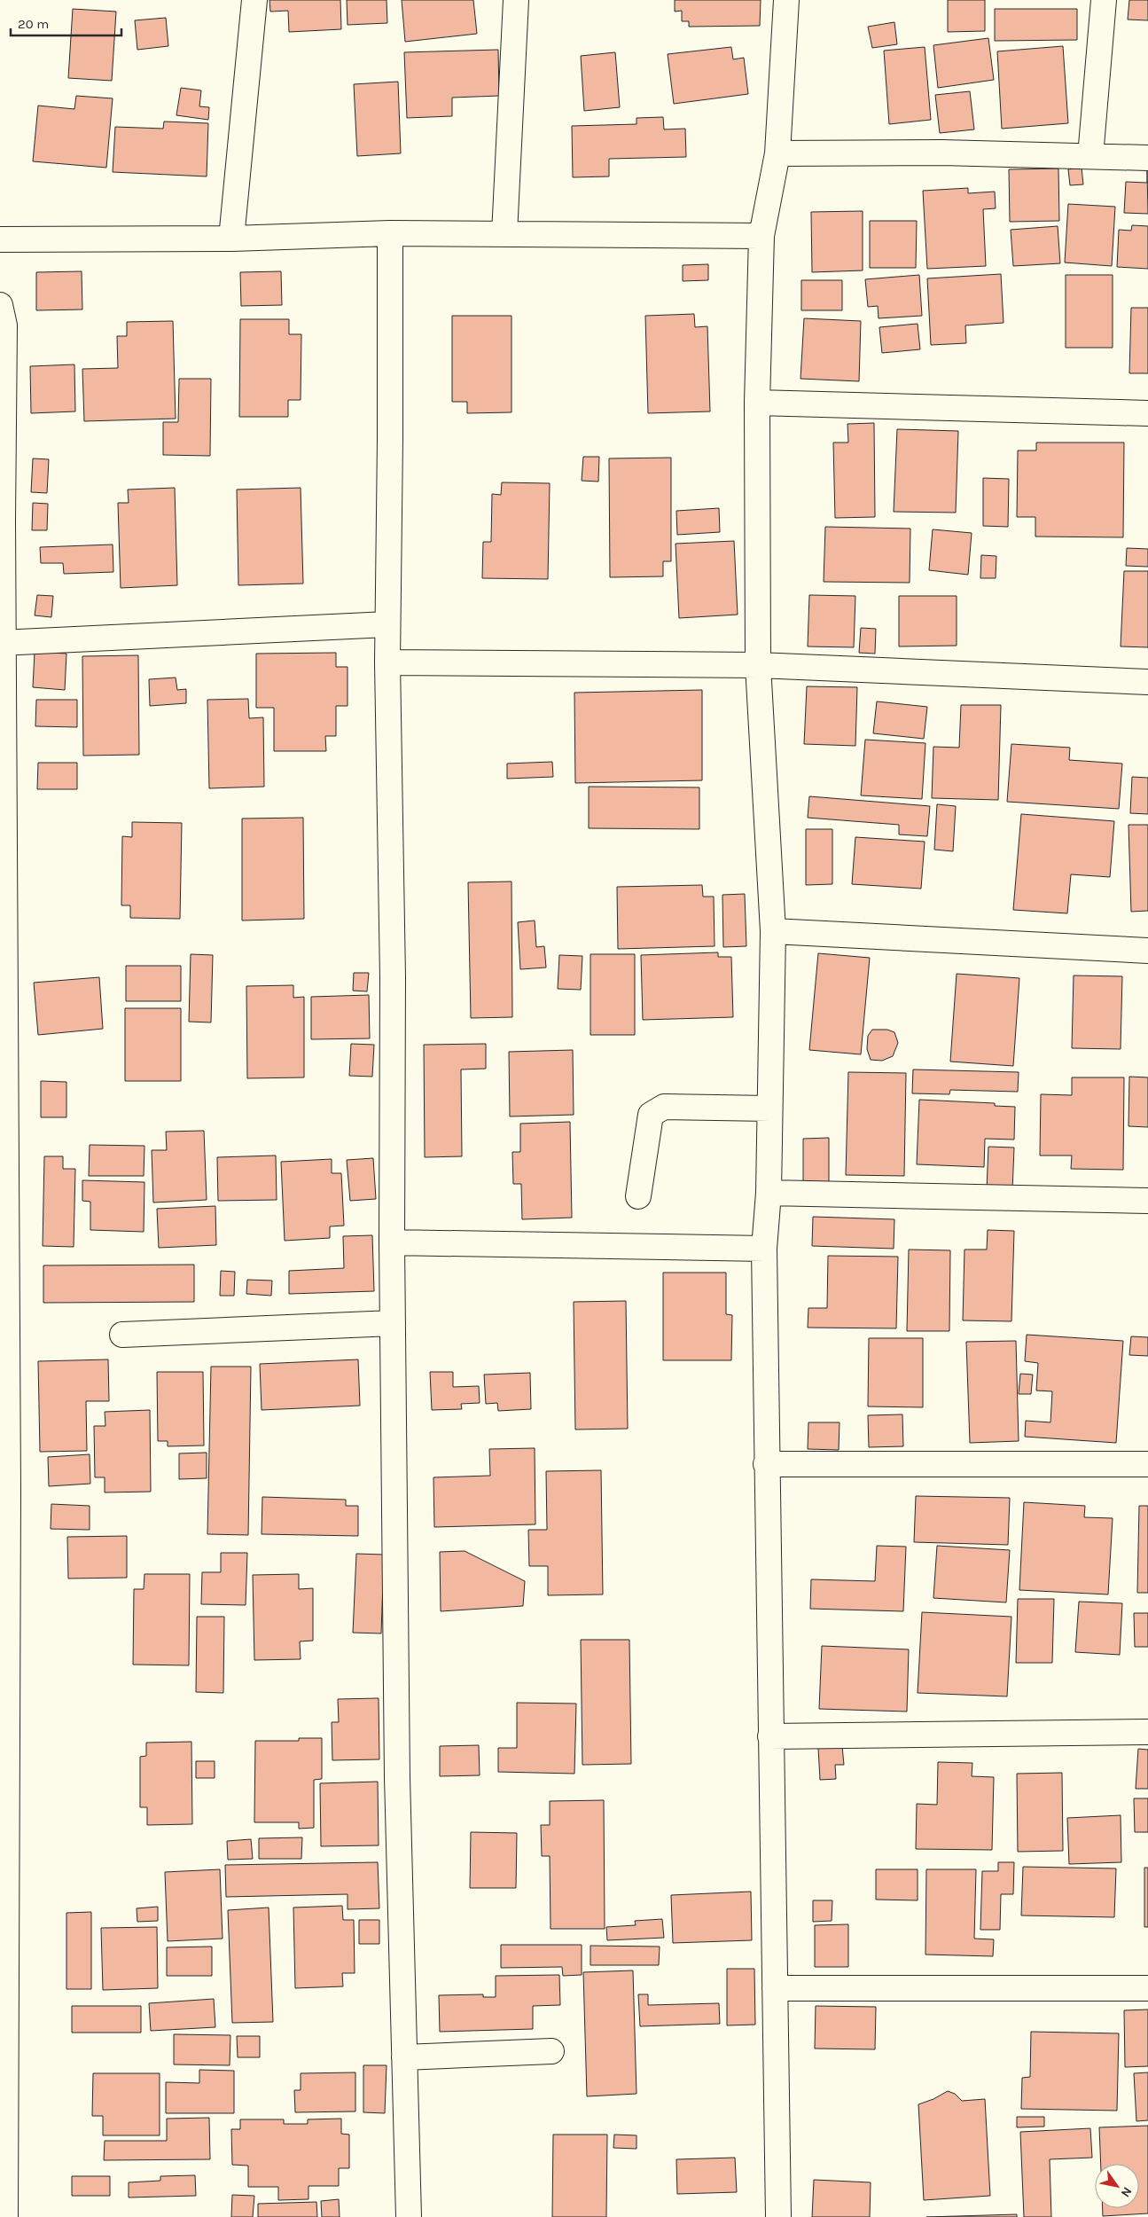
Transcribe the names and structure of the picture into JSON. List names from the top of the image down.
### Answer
{
  "scale_bar": "20 m",
  "north": "bottom right"
}
